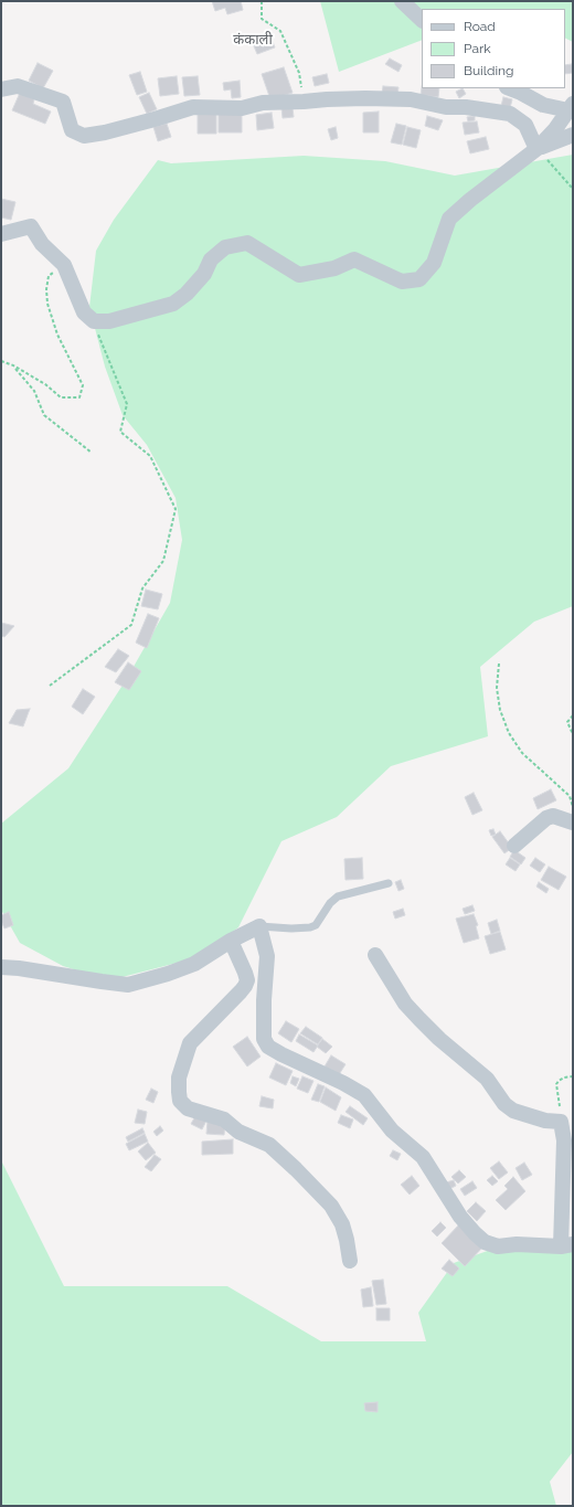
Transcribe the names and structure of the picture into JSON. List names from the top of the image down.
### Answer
{
  "districts": ["कंकाली"],
  "legend": ["Road", "Park", "Building"]
}
